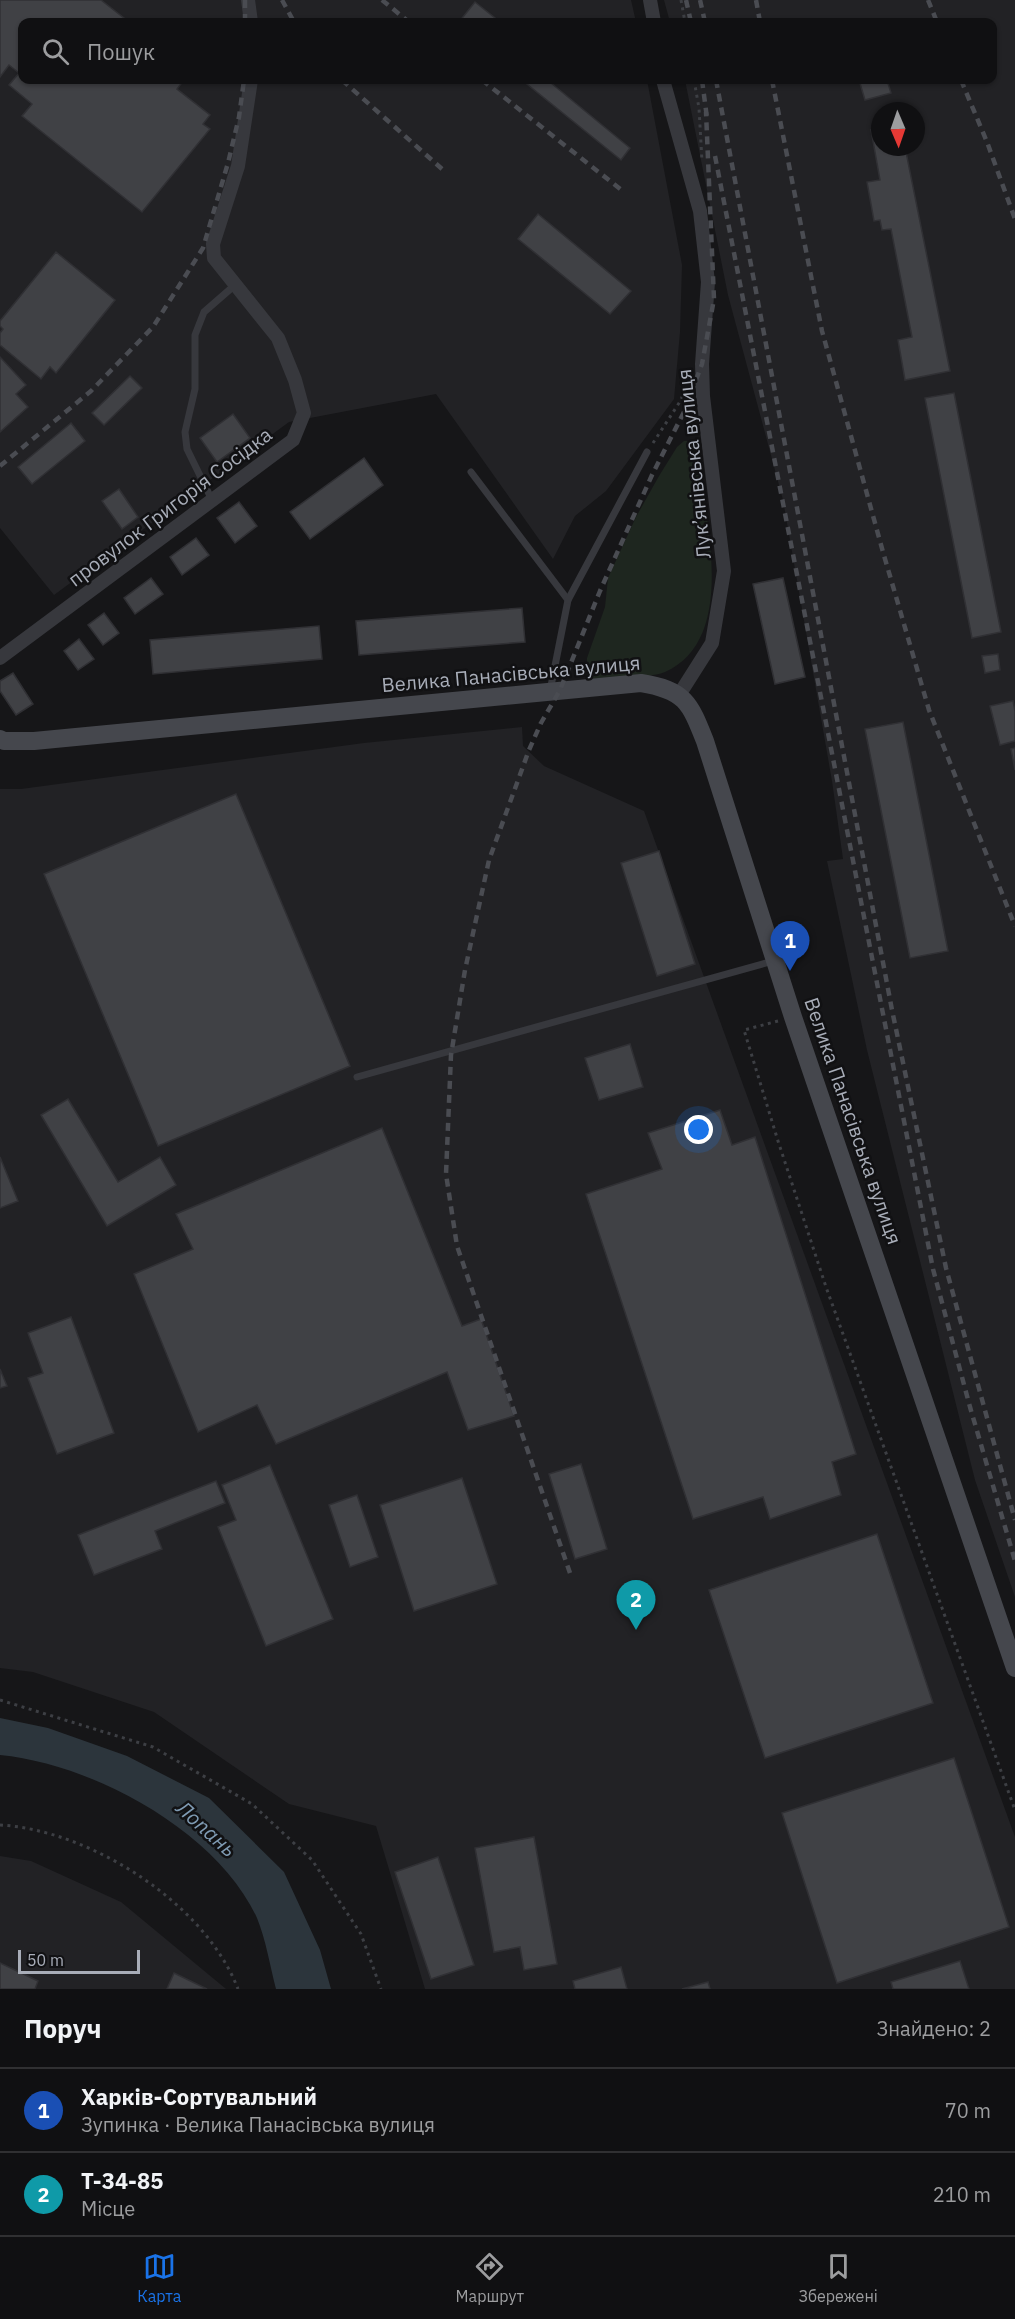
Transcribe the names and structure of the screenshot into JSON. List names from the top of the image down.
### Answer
{
  "streets": {
    "street": ["Лук’янівська вулиця", "провулок Григорія Сосідка", "Велика Панасівська вулиця"]
  },
  "crossings": [
    ["Лук’янівська вулиця", "Велика Панасівська вулиця"]
  ],
  "water": ["Лопань"],
  "scale_bar": "50 m",
  "north": "bottom",
  "page": {
    "search": "Пошук",
    "pins": ["1", "2"],
    "scale": "50 m",
    "heading": ["Поруч", "Знайдено: 2"],
    "list": [
      {
        "mark": "1",
        "name": "Харків-Сортувальний",
        "note": "Зупинка · Велика Панасівська вулиця",
        "value": "70 m"
      },
      {
        "mark": "2",
        "name": "Т-34-85",
        "note": "Місце",
        "value": "210 m"
      }
    ],
    "nav": ["Карта", "Маршрут", "Збережені"]
  }
}
